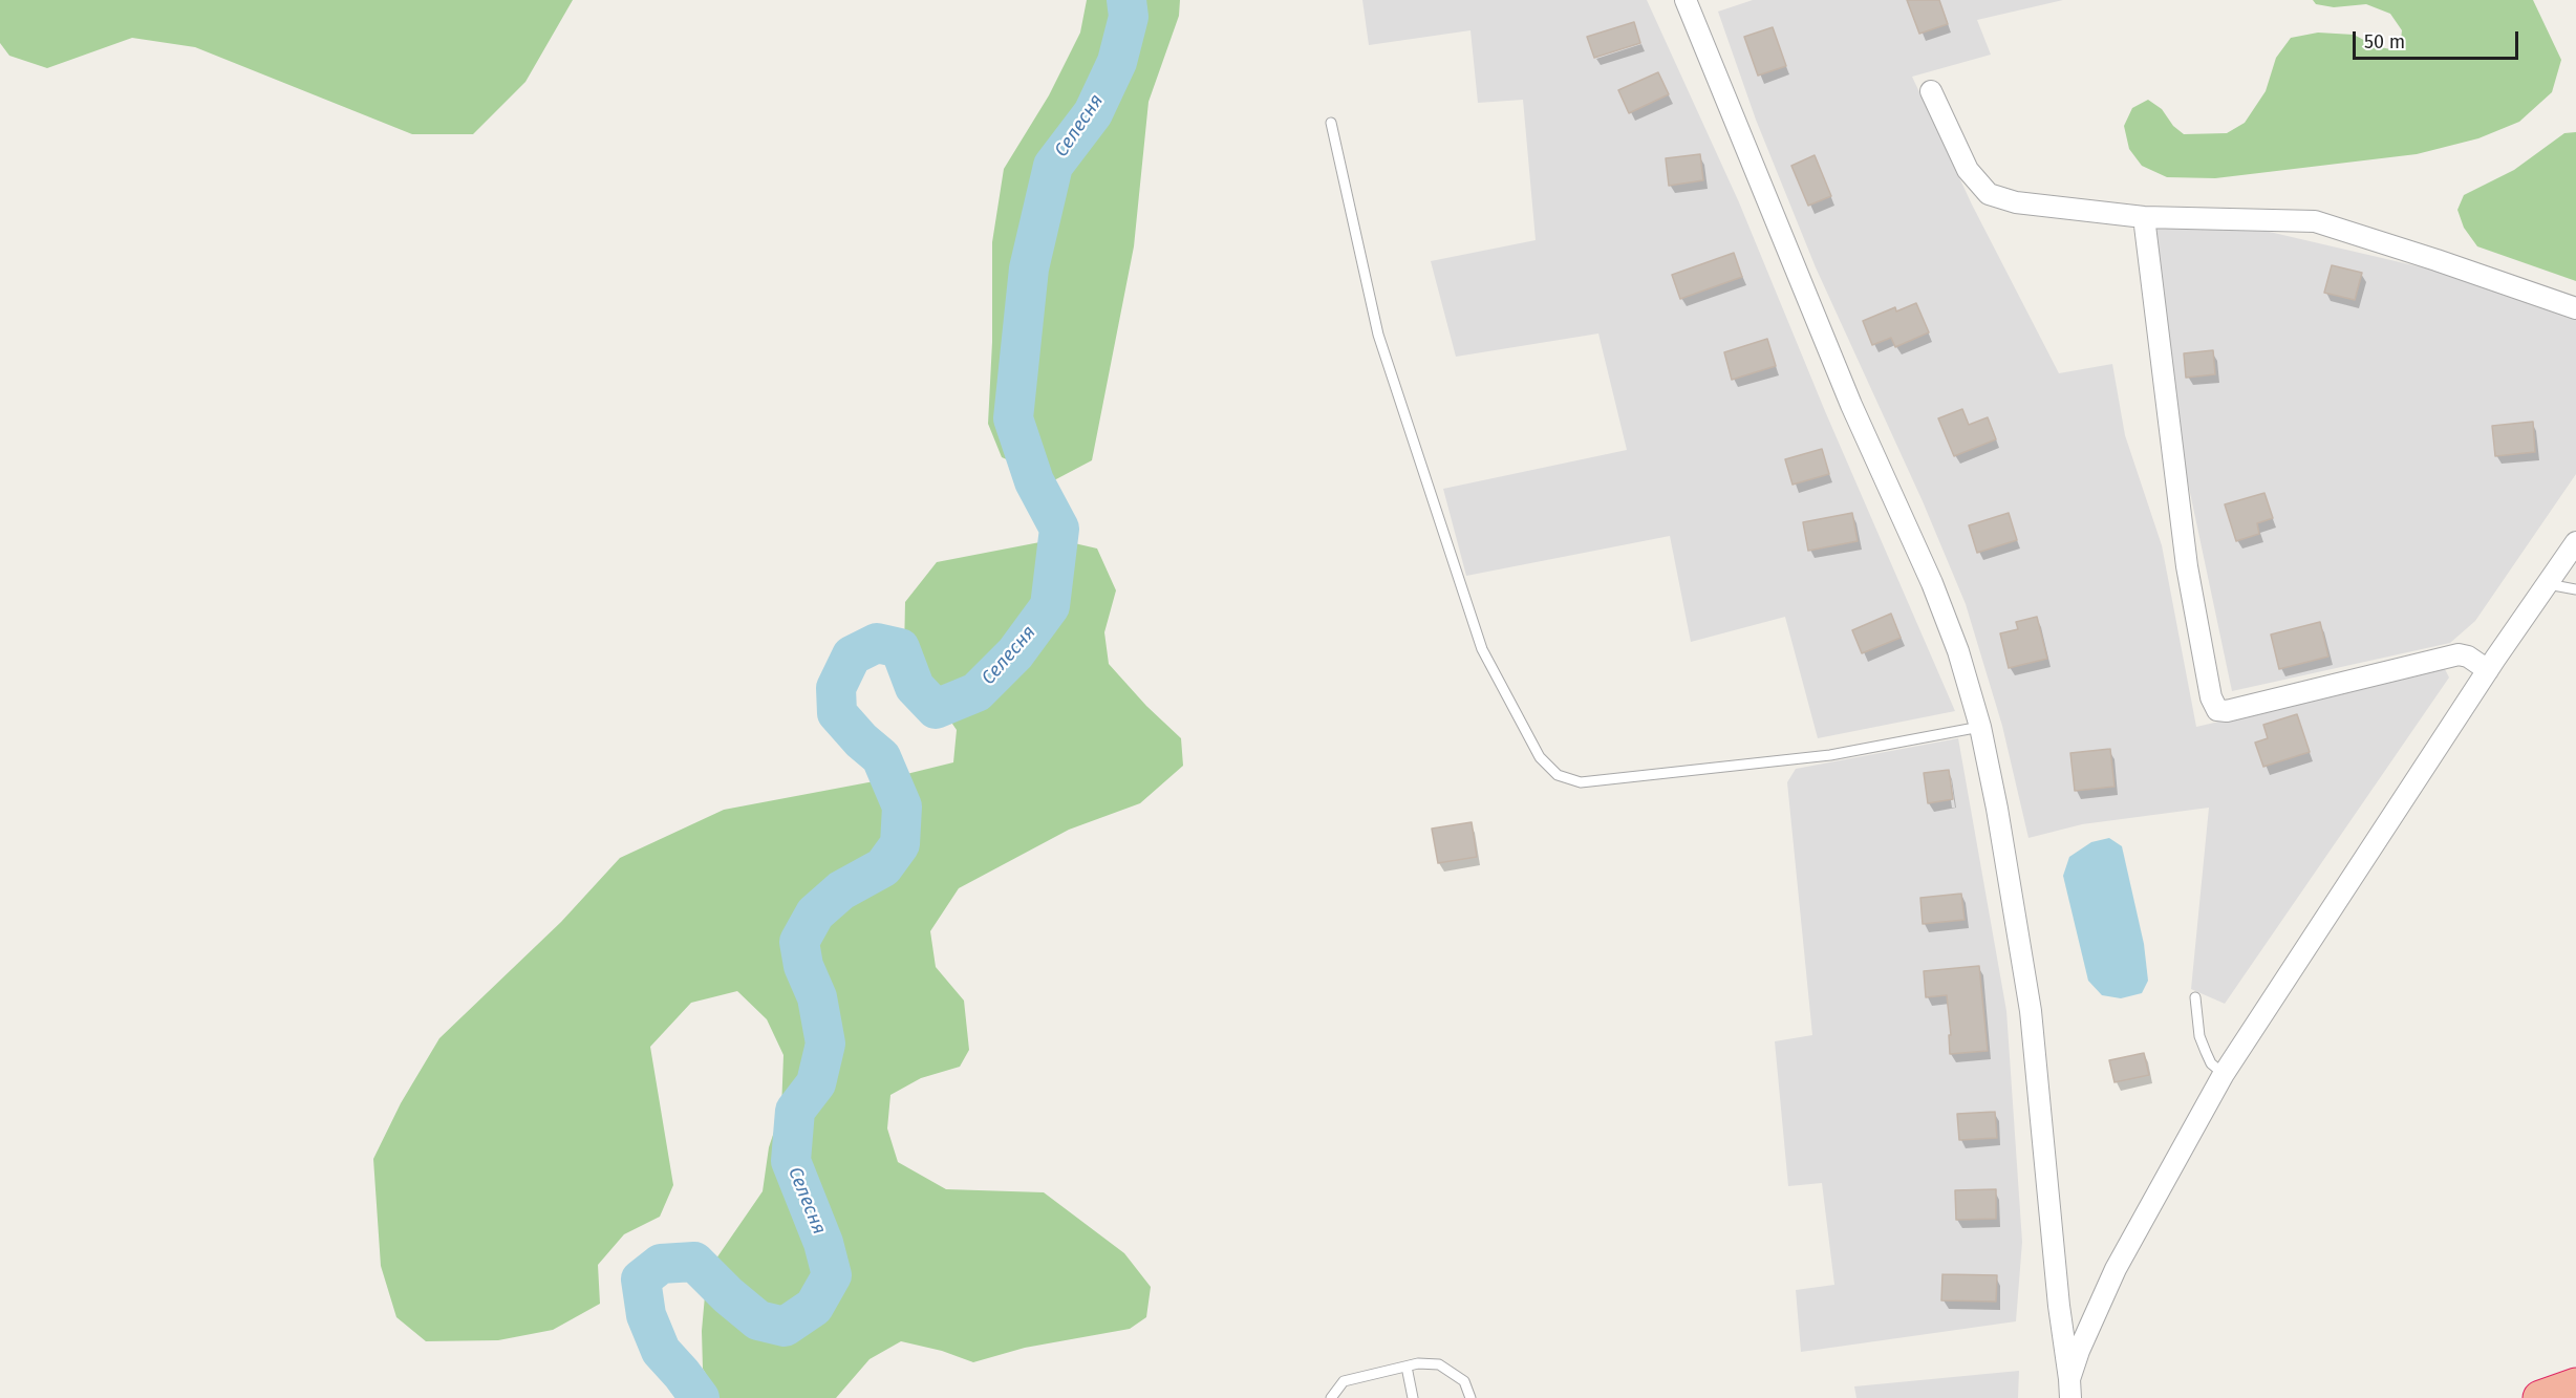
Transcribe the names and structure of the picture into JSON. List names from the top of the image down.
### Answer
{
  "water": ["Селесня"],
  "scale_bar": "50 m"
}
